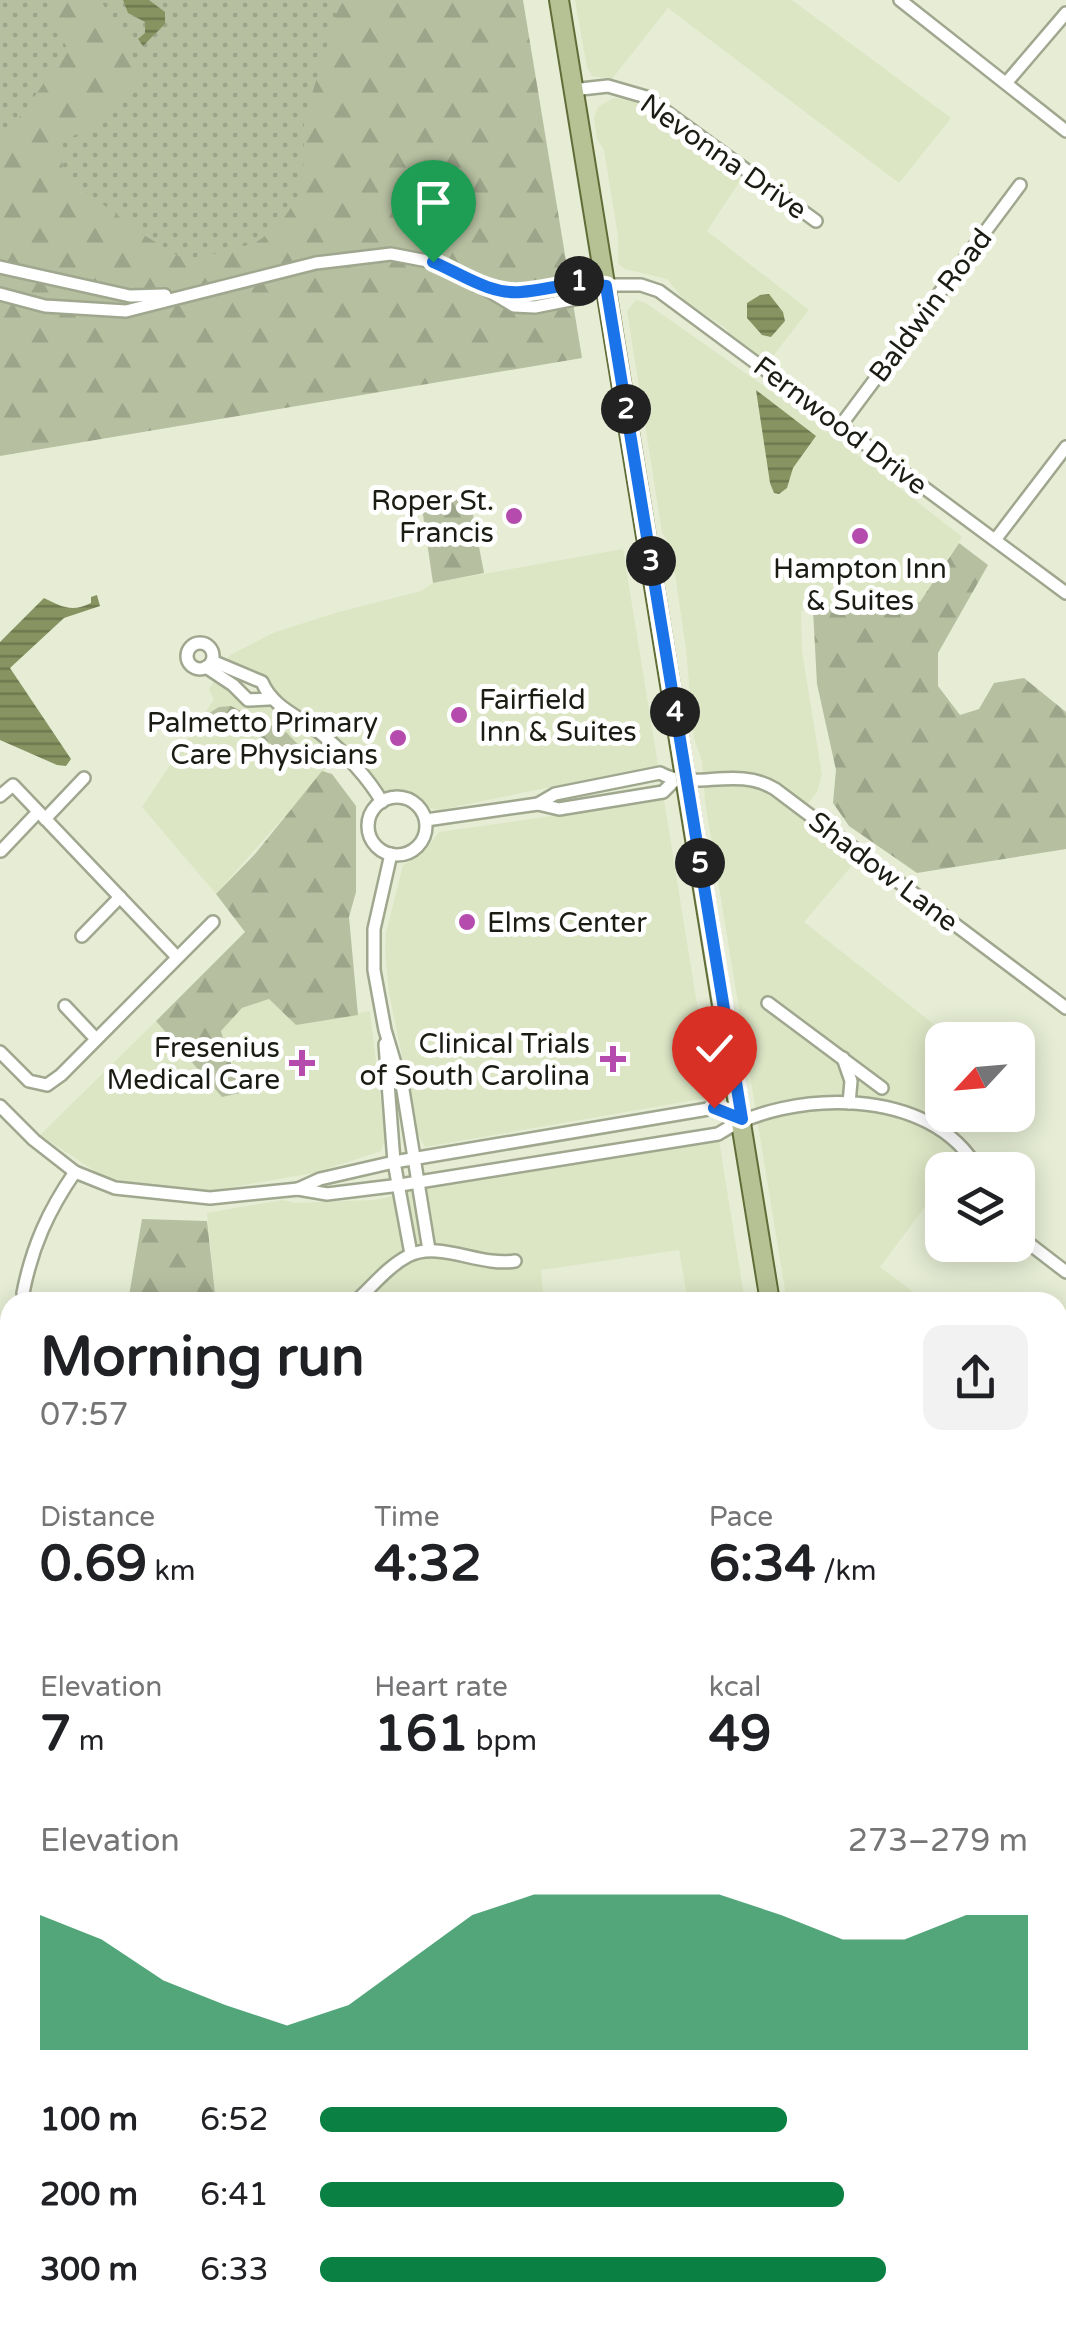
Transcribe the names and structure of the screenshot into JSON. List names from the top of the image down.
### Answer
{
  "streets": {
    "street": [
      "Nevonna Drive",
      "Baldwin Road",
      "Fernwood Drive",
      "Shadow Lane"
    ]
  },
  "crossings": [
    ["Baldwin Road", "Fernwood Drive"]
  ],
  "places": {
    "other": [
      "Roper St. Francis",
      "Hampton Inn & Suites",
      "Fairfield Inn & Suites",
      "Palmetto Primary Care Physicians",
      "Elms Center"
    ],
    "health": ["Clinical Trials of South Carolina", "Fresenius Medical Care"]
  },
  "north": "bottom left",
  "page": {
    "pins": [
      "1",
      "2",
      "3",
      "4",
      "5"
    ],
    "heading": ["Morning run", "07:57"],
    "stats": [
      ["Distance", "0.69 km"],
      ["Time", "4:32"],
      ["Pace", "6:34 /km"],
      ["Elevation", "7 m"],
      ["Heart rate", "161 bpm"],
      ["kcal", "49"]
    ],
    "chart": ["Elevation", "273–279 m"],
    "list": [
      {
        "name": "100 m",
        "note": "6:52"
      },
      {
        "name": "200 m",
        "note": "6:41"
      },
      {
        "name": "300 m",
        "note": "6:33"
      }
    ]
  }
}
